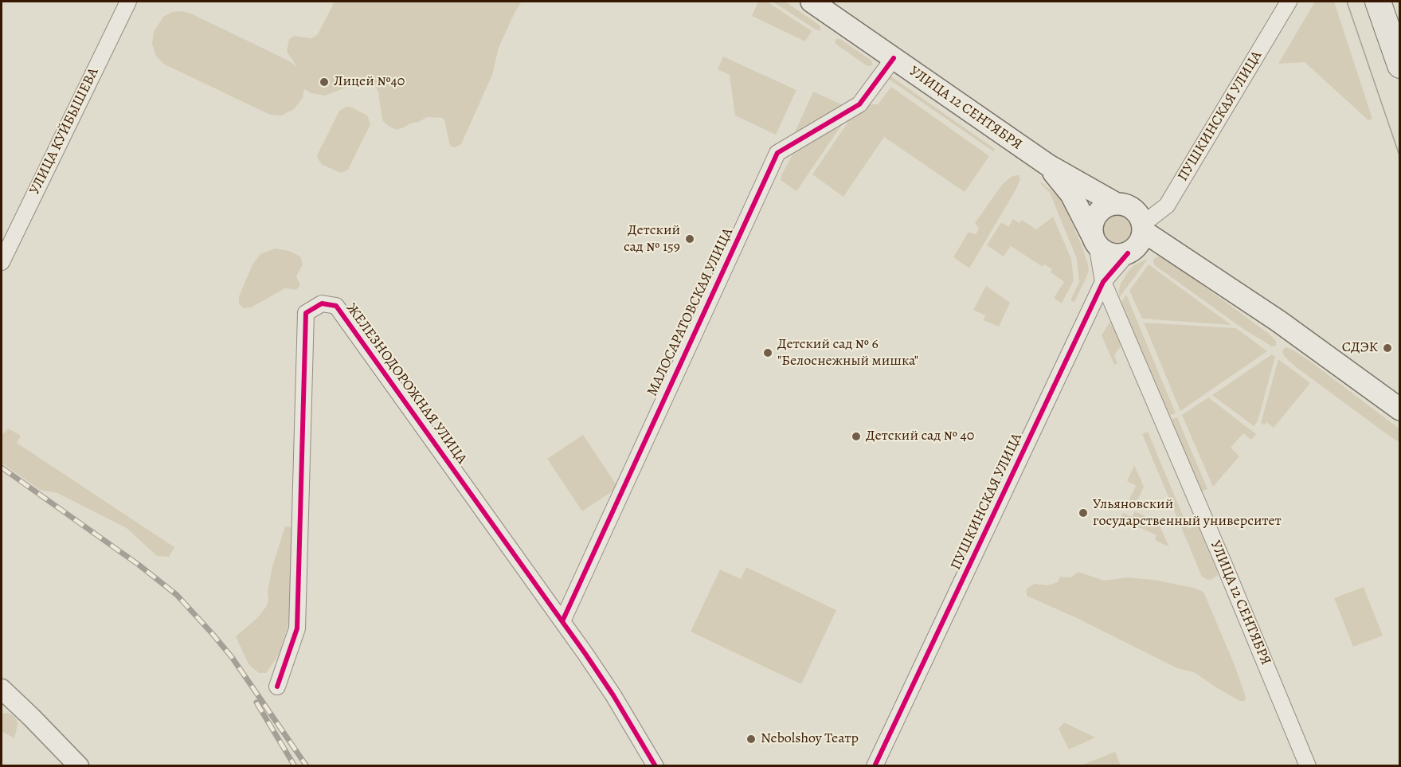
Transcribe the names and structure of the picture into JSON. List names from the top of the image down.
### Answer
{
  "streets": {
    "main road": ["УЛИЦА 12 СЕНТЯБРЯ"],
    "street": [
      "ПУШКИНСКАЯ УЛИЦА",
      "УЛИЦА КУЙБЫШЕВА",
      "МАЛОСАРАТОВСКАЯ УЛИЦА",
      "ЖЕЛЕЗНОДОРОЖНАЯ УЛИЦА"
    ]
  },
  "crossings": [
    ["УЛИЦА 12 СЕНТЯБРЯ", "ПУШКИНСКАЯ УЛИЦА"],
    ["УЛИЦА 12 СЕНТЯБРЯ", "МАЛОСАРАТОВСКАЯ УЛИЦА"],
    ["МАЛОСАРАТОВСКАЯ УЛИЦА", "ЖЕЛЕЗНОДОРОЖНАЯ УЛИЦА"]
  ],
  "places": [
    "Лицей №40",
    "Детский сад № 159",
    "СДЭК",
    "Детский сад № 6 \"Белоснежный мишка\"",
    "Детский сад № 40",
    "Ульяновский государственный университет",
    "Nebolshoy Театр"
  ]
}
